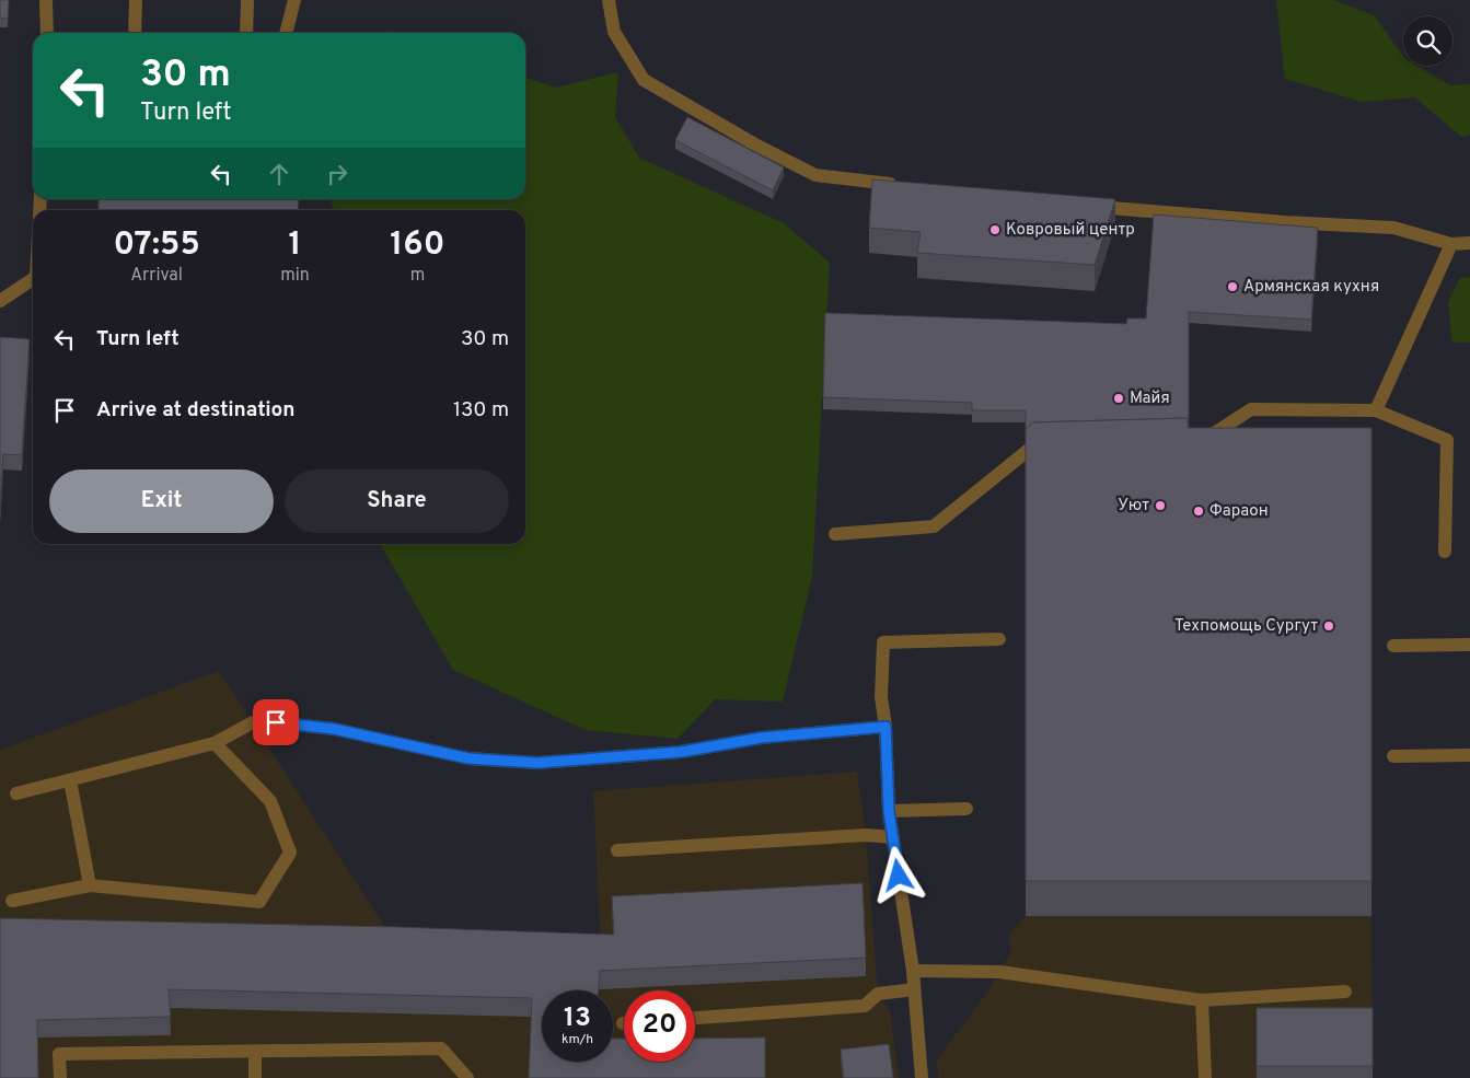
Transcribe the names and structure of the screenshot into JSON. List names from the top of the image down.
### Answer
{
  "places": [
    "Ковровый центр",
    "Армянская кухня",
    "Майя",
    "Уют",
    "Фараон",
    "Техпомощь Сургут"
  ],
  "page": {
    "turn": ["30 m", "Turn left"],
    "eta": [
      "07:55",
      "Arrival",
      "1",
      "min",
      "160",
      "m"
    ],
    "list": [
      {
        "name": "Turn left",
        "value": "30 m"
      },
      {
        "name": "Arrive at destination",
        "value": "130 m"
      }
    ],
    "buttons": ["Exit", "Share"],
    "speed": "13 km/h",
    "limit": "20"
  }
}
